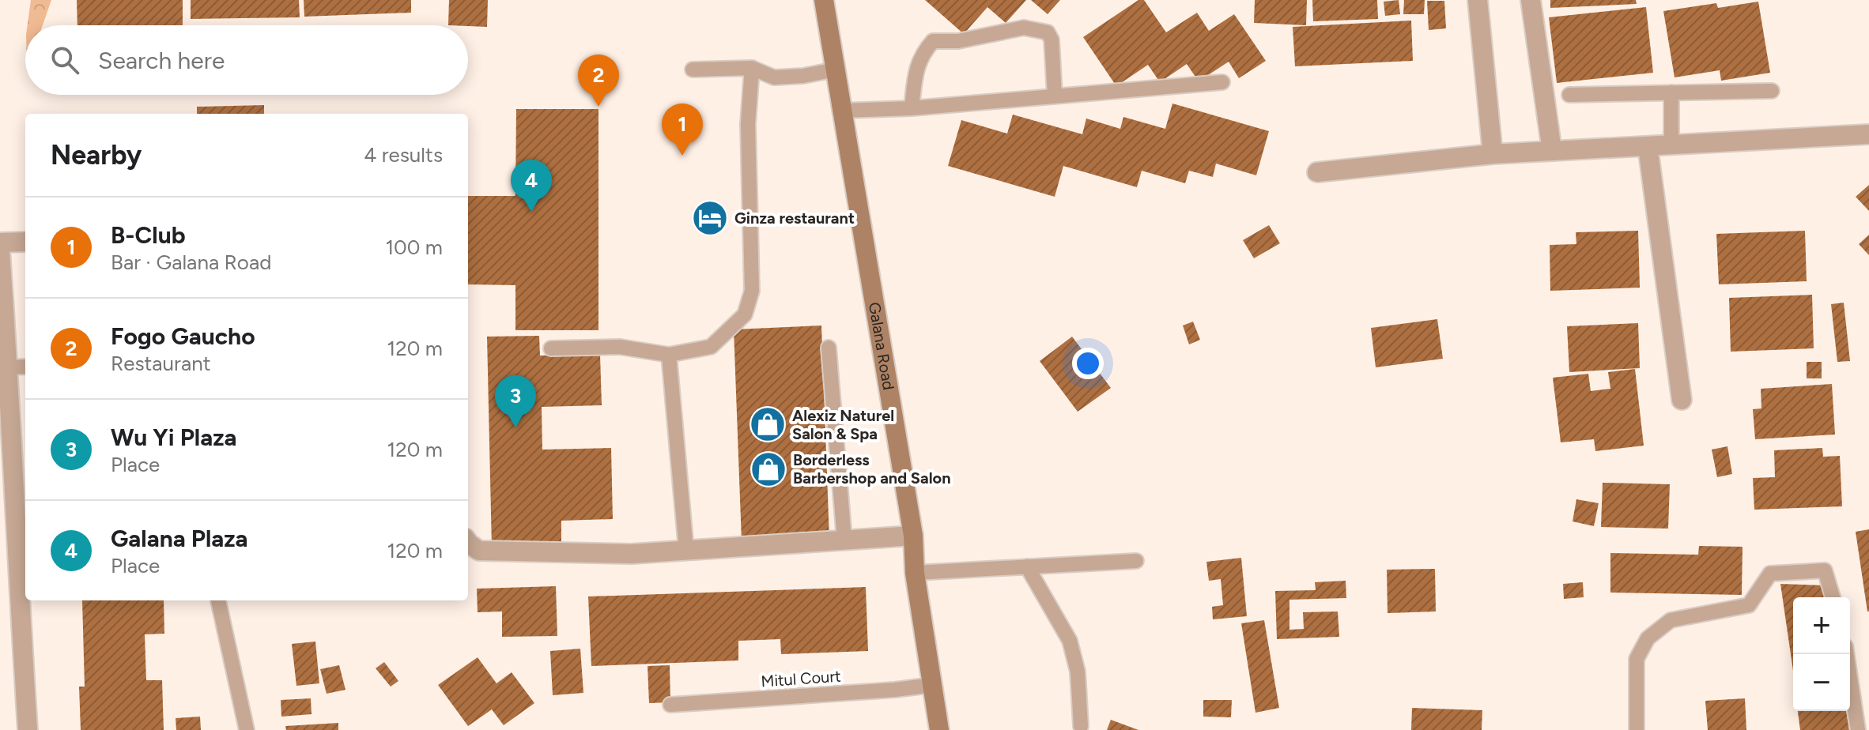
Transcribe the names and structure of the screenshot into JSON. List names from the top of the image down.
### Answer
{
  "streets": {
    "main road": ["Galana Road"],
    "lane": ["Mitul Court"]
  },
  "crossings": [
    ["Galana Road", "Mitul Court"]
  ],
  "places": {
    "hotel": ["Ginza restaurant"],
    "shop": ["Alexiz Naturel Salon & Spa", "Borderless Barbershop and Salon"]
  },
  "page": {
    "search": "Search here",
    "pins": [
      "2",
      "1",
      "4",
      "3"
    ],
    "heading": ["Nearby", "4 results"],
    "list": [
      {
        "mark": "1",
        "name": "B-Club",
        "note": "Bar · Galana Road",
        "value": "100 m"
      },
      {
        "mark": "2",
        "name": "Fogo Gaucho",
        "note": "Restaurant",
        "value": "120 m"
      },
      {
        "mark": "3",
        "name": "Wu Yi Plaza",
        "note": "Place",
        "value": "120 m"
      },
      {
        "mark": "4",
        "name": "Galana Plaza",
        "note": "Place",
        "value": "120 m"
      }
    ],
    "map_buttons": ["+", "−"]
  }
}
